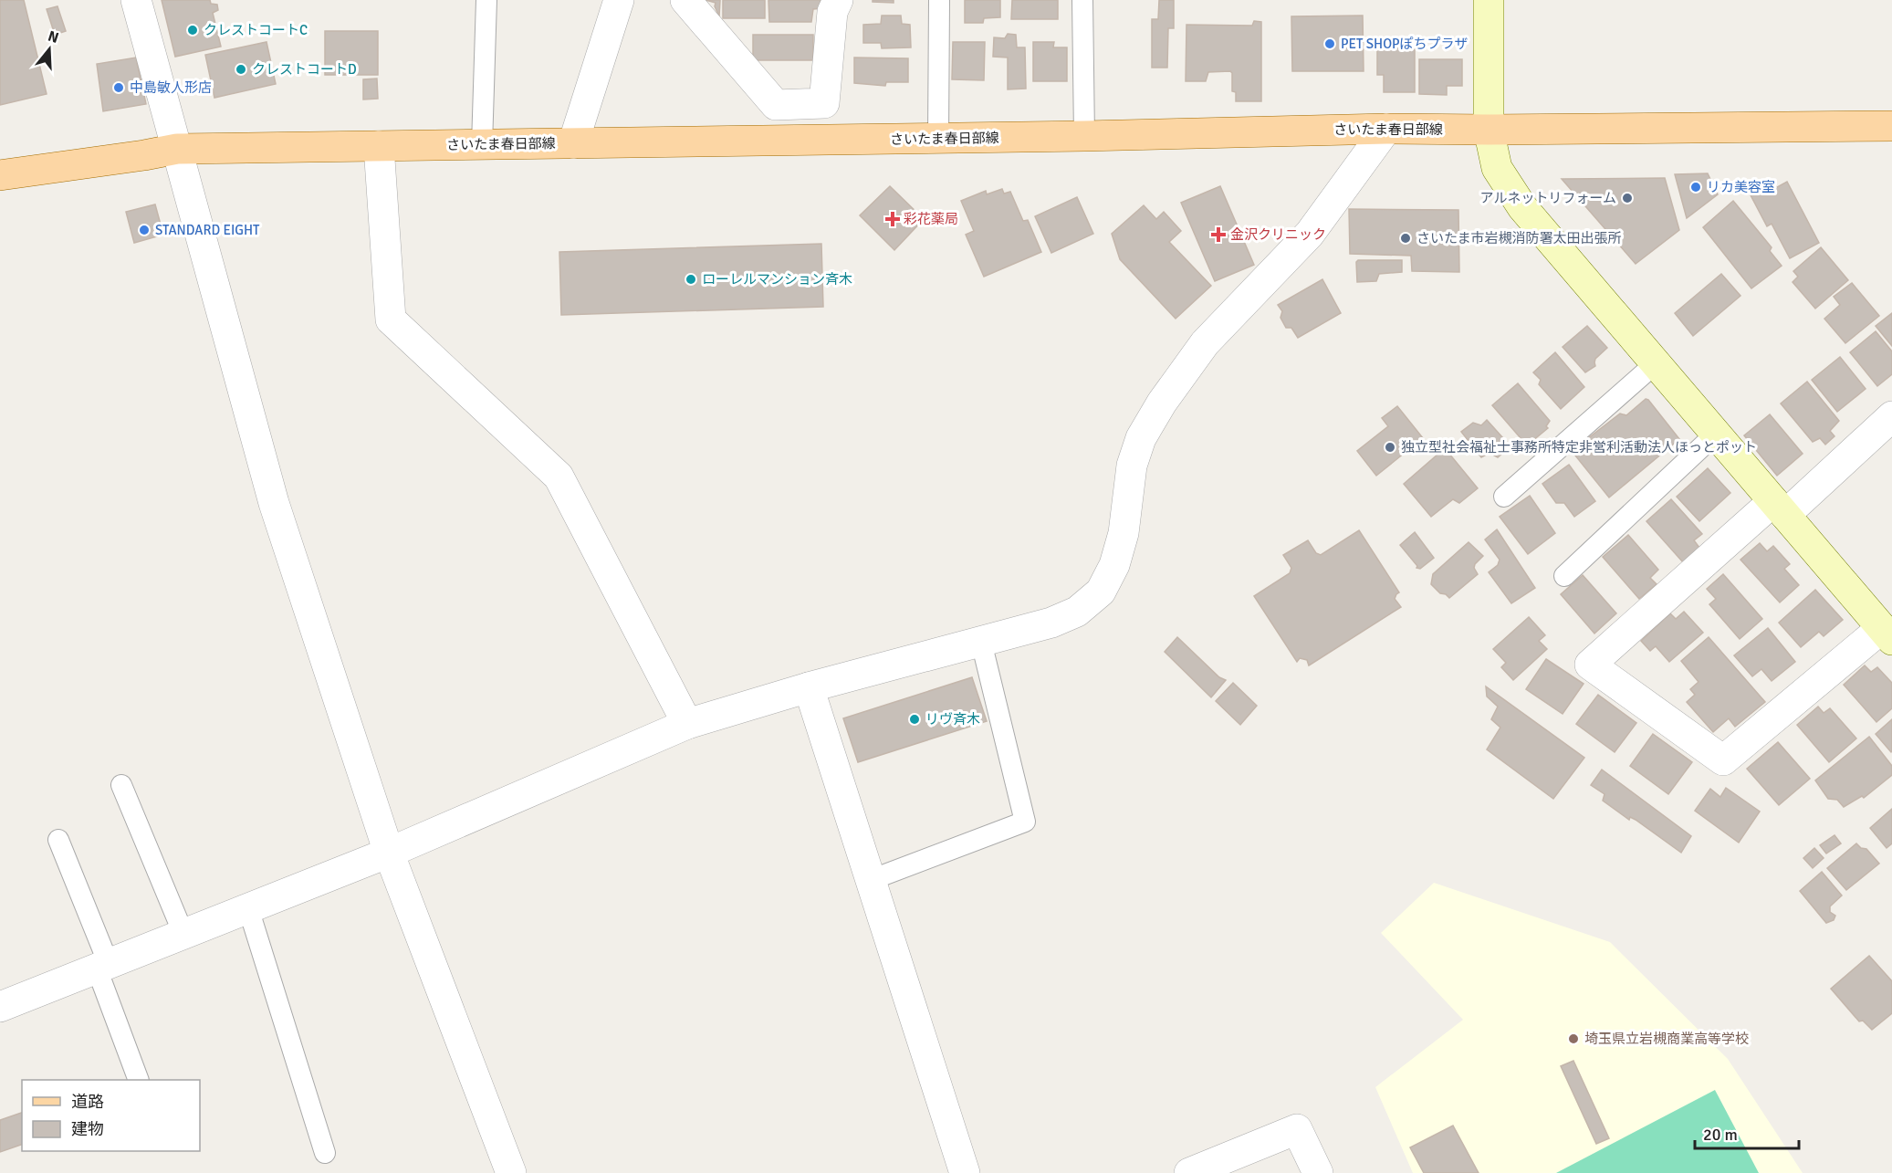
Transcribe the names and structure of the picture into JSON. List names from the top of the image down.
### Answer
{
  "streets": {
    "main road": ["さいたま春日部線"]
  },
  "places": {
    "other": [
      "クレストコートC",
      "PET SHOPぽちプラザ",
      "クレストコートD",
      "中島敏人形店",
      "リカ美容室",
      "アルネットリフォーム",
      "STANDARD EIGHT",
      "さいたま市岩槻消防署太田出張所",
      "ローレルマンション斉木",
      "独立型社会福祉士事務所特定非営利活動法人ほっとポット",
      "リヴ斉木",
      "埼玉県立岩槻商業高等学校"
    ],
    "health": ["彩花薬局", "金沢クリニック"]
  },
  "legend": ["道路", "建物"],
  "scale_bar": "20 m",
  "north": "top"
}
